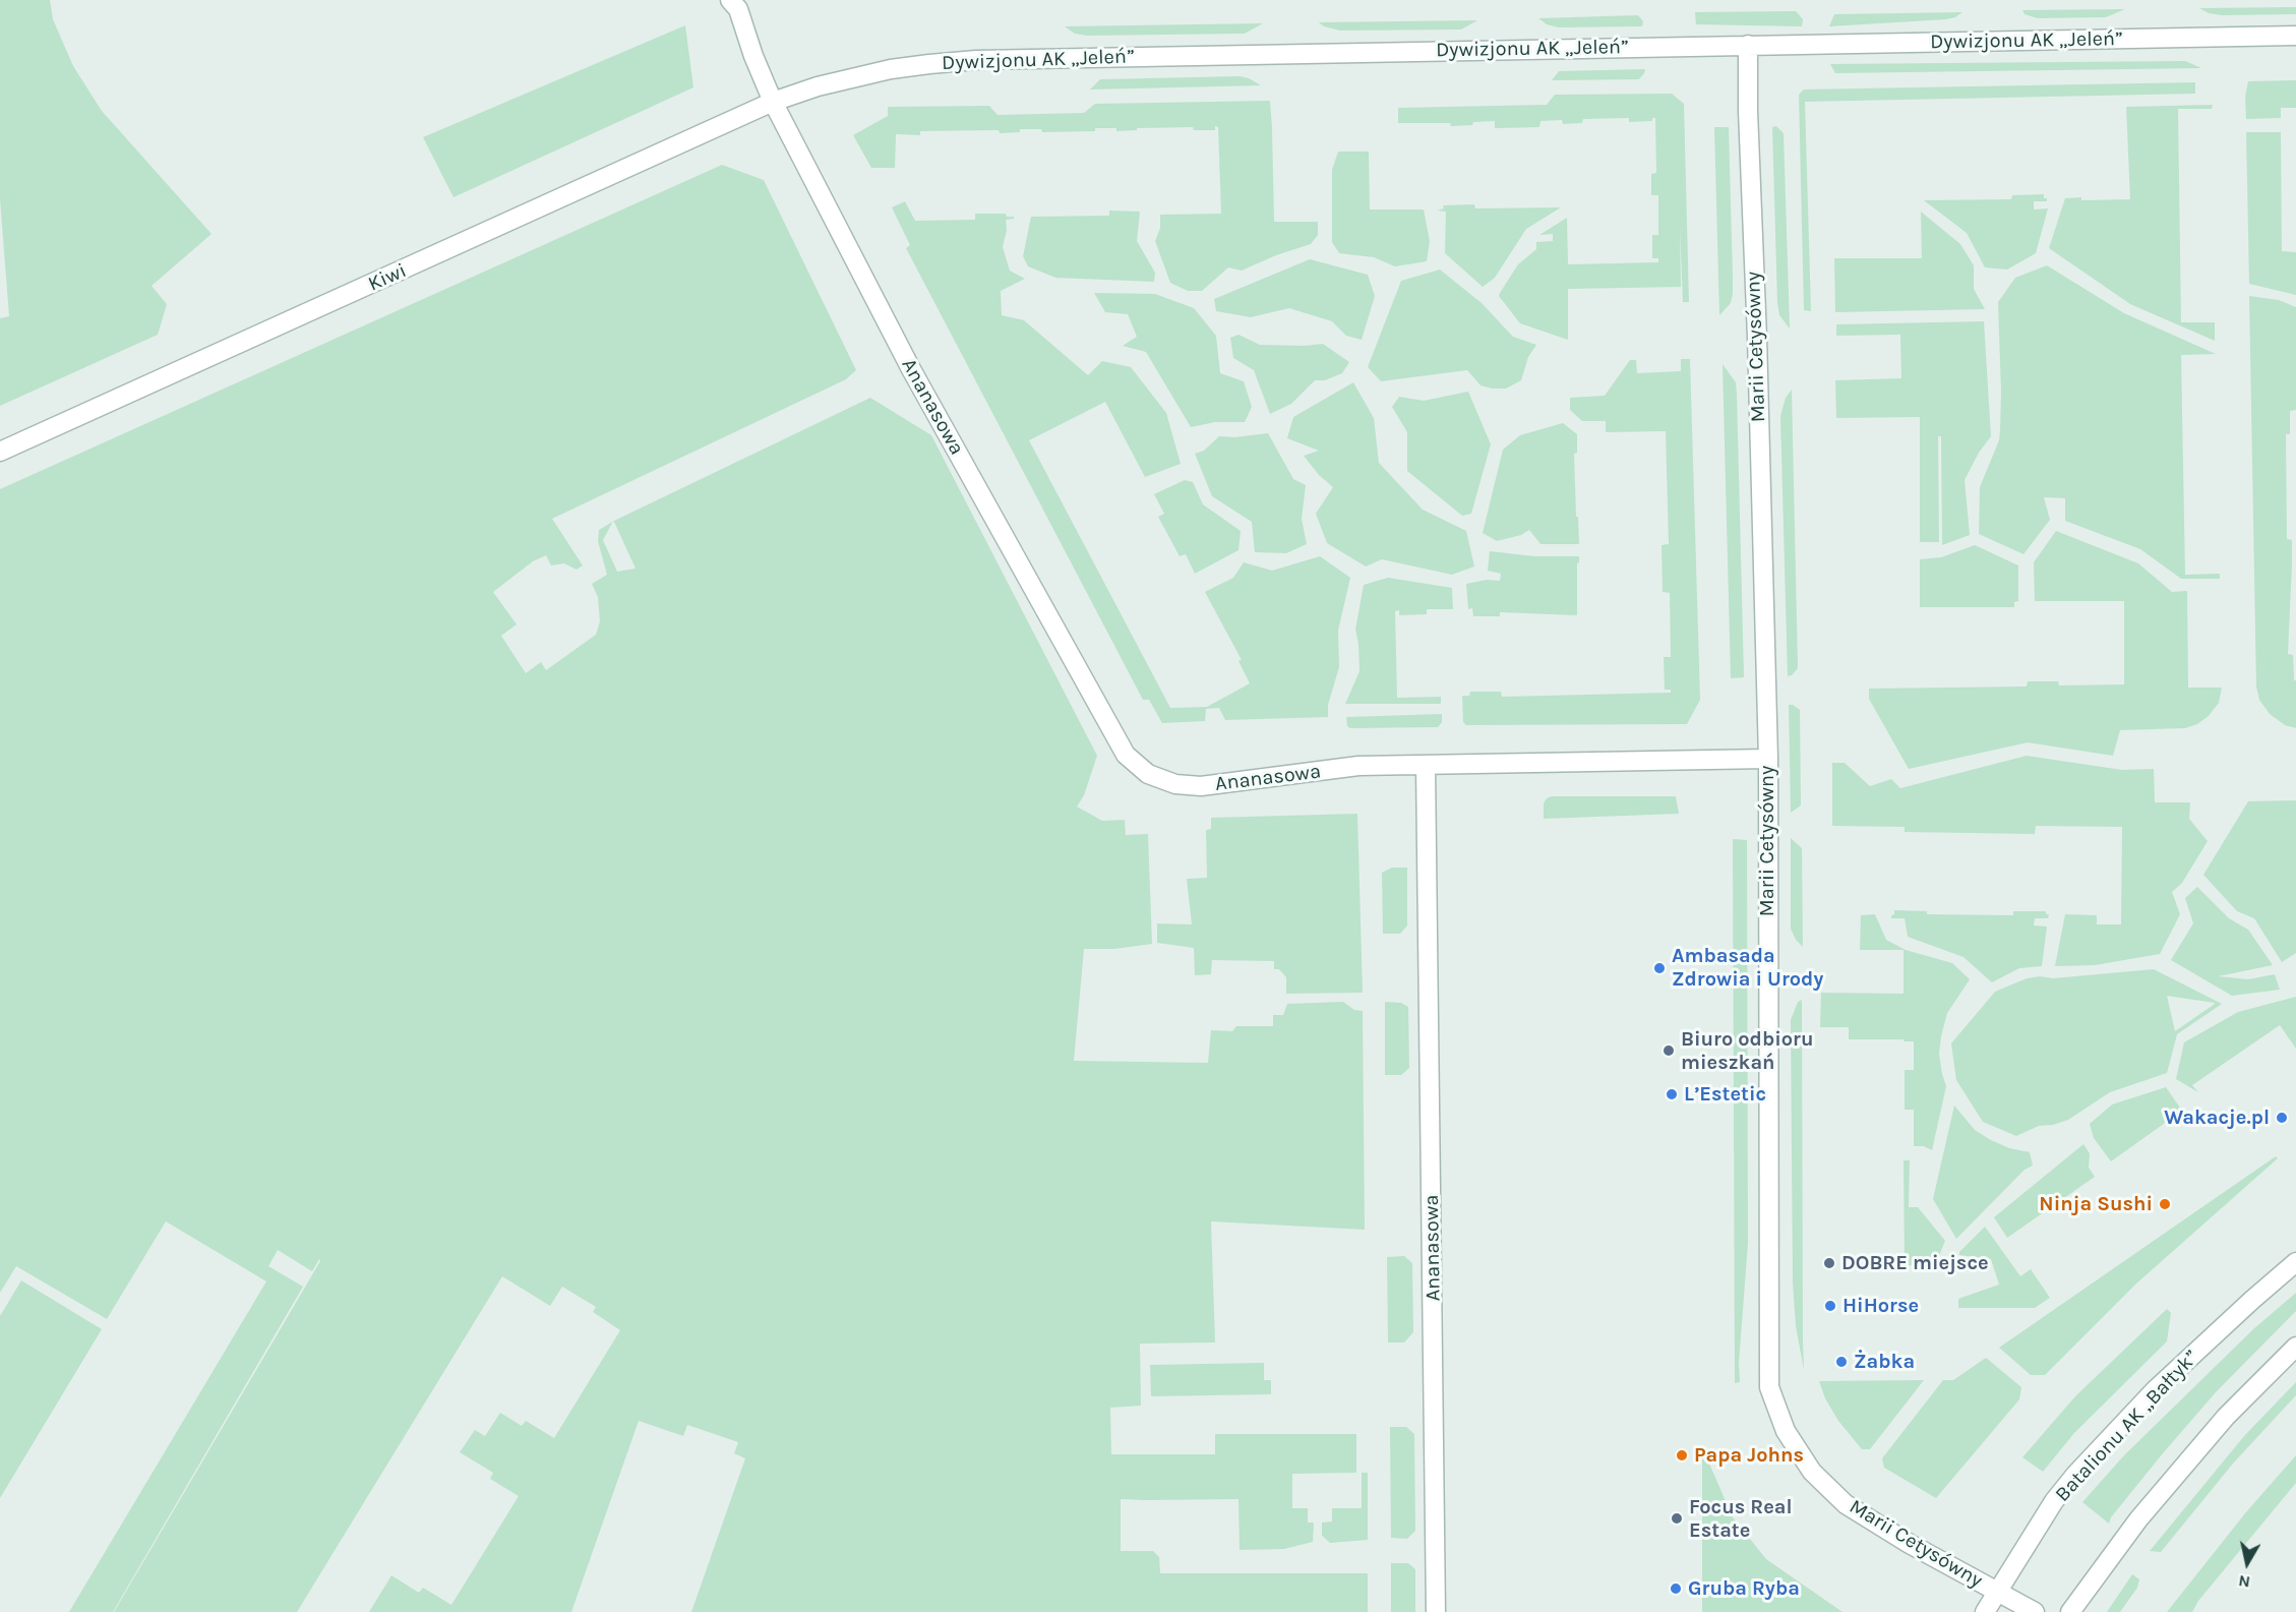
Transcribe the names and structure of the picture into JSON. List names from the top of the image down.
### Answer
{
  "streets": {
    "street": [
      "Dywizjonu AK „Jeleń”",
      "Kiwi",
      "Marii Cetysówny",
      "Ananasowa",
      "Batalionu AK „Bałtyk”"
    ]
  },
  "crossings": [
    ["Dywizjonu AK „Jeleń”", "Kiwi"],
    ["Dywizjonu AK „Jeleń”", "Marii Cetysówny"],
    ["Dywizjonu AK „Jeleń”", "Ananasowa"],
    ["Kiwi", "Ananasowa"],
    ["Marii Cetysówny", "Batalionu AK „Bałtyk”"]
  ],
  "places": [
    "Ambasada Zdrowia i Urody",
    "Biuro odbioru mieszkań",
    "L’Estetic",
    "Wakacje.pl",
    "Ninja Sushi",
    "DOBRE miejsce",
    "HiHorse",
    "Żabka",
    "Papa Johns",
    "Focus Real Estate",
    "Gruba Ryba"
  ],
  "north": "bottom"
}
